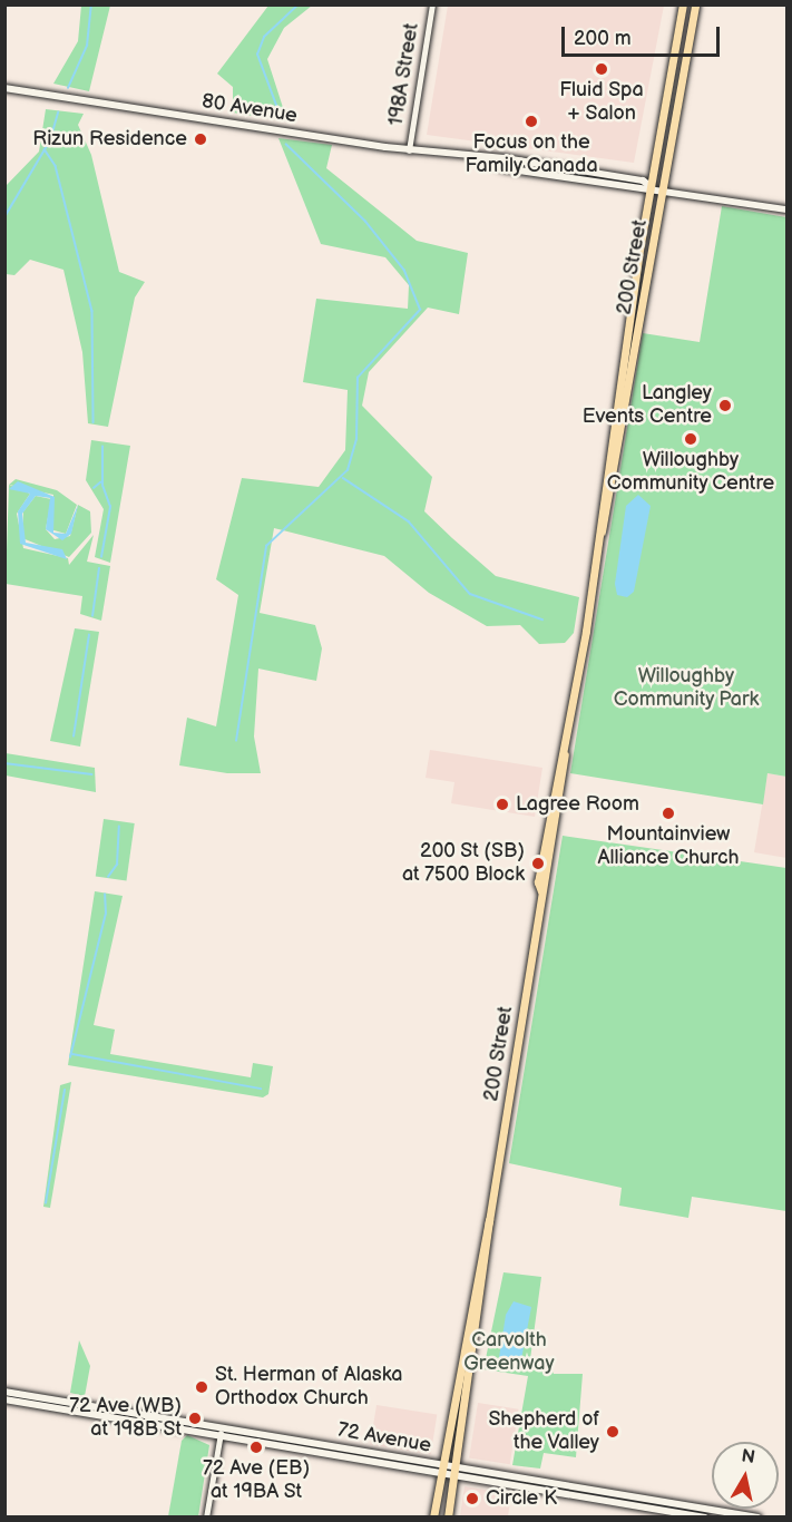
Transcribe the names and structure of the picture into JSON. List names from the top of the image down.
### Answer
{
  "streets": {
    "main road": ["80 Avenue", "200 Street", "72 Avenue"],
    "street": ["198A Street"]
  },
  "crossings": [
    ["198A Street", "80 Avenue"],
    ["80 Avenue", "200 Street"],
    ["200 Street", "72 Avenue"]
  ],
  "parks": ["Willoughby Community Park", "Carvolth Greenway"],
  "places": [
    "Fluid Spa + Salon",
    "Focus on the Family Canada",
    "Rizun Residence",
    "Langley Events Centre",
    "Willoughby Community Centre",
    "Lagree Room",
    "Mountainview Alliance Church",
    "200 St (SB) at 7500 Block",
    "St. Herman of Alaska Orthodox Church",
    "72 Ave (WB) at 198B St",
    "Shepherd of the Valley",
    "72 Ave (EB) at 19BA St",
    "Circle K"
  ],
  "scale_bar": "200 m",
  "north": "top"
}
